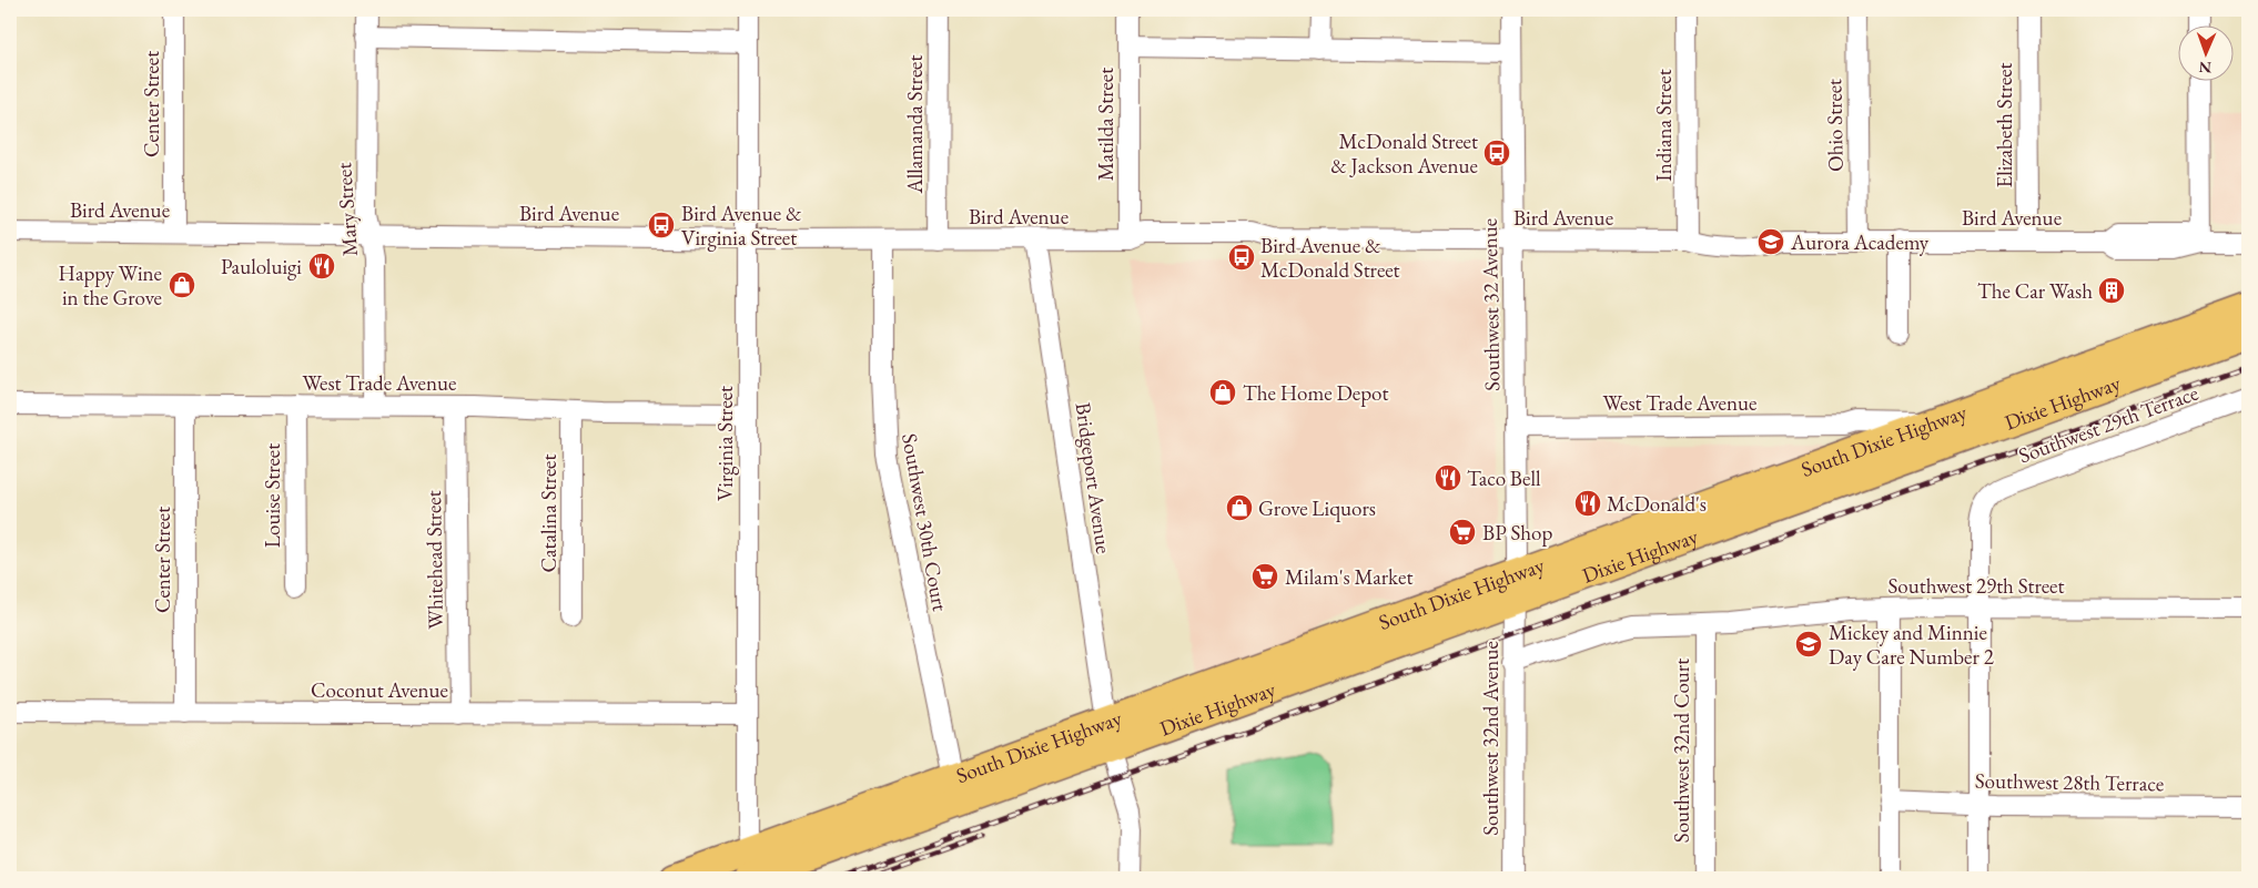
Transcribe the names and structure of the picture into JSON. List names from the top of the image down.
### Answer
{
  "streets": {
    "highway": ["Dixie Highway", "South Dixie Highway"],
    "street": [
      "Center Street",
      "Allamanda Street",
      "Matilda Street",
      "Indiana Street",
      "Ohio Street",
      "Elizabeth Street",
      "Bird Avenue",
      "Mary Street",
      "Southwest 32 Avenue",
      "West Trade Avenue",
      "Southwest 29th Terrace",
      "Virginia Street",
      "Bridgeport Avenue",
      "Louise Street",
      "Catalina Street",
      "Southwest 30th Court",
      "Whitehead Street",
      "Southwest 29th Street",
      "Coconut Avenue",
      "Southwest 32nd Avenue",
      "Southwest 32nd Court",
      "Southwest 28th Terrace"
    ]
  },
  "crossings": [
    ["Center Street", "Bird Avenue"],
    ["Center Street", "West Trade Avenue"],
    ["Center Street", "Coconut Avenue"],
    ["Allamanda Street", "Bird Avenue"],
    ["Matilda Street", "Bird Avenue"],
    ["Indiana Street", "Bird Avenue"],
    ["Ohio Street", "Bird Avenue"],
    ["Elizabeth Street", "Bird Avenue"],
    ["Bird Avenue", "Mary Street"],
    ["Bird Avenue", "Southwest 32 Avenue"],
    ["Bird Avenue", "Virginia Street"],
    ["Bird Avenue", "Bridgeport Avenue"],
    ["Bird Avenue", "Southwest 30th Court"],
    ["Mary Street", "West Trade Avenue"],
    ["Southwest 32 Avenue", "West Trade Avenue"],
    ["Southwest 32 Avenue", "Dixie Highway"],
    ["Southwest 32 Avenue", "South Dixie Highway"],
    ["Southwest 32 Avenue", "Southwest 32nd Avenue"],
    ["West Trade Avenue", "South Dixie Highway"],
    ["West Trade Avenue", "Virginia Street"],
    ["West Trade Avenue", "Louise Street"],
    ["West Trade Avenue", "Catalina Street"],
    ["West Trade Avenue", "Whitehead Street"],
    ["Dixie Highway", "South Dixie Highway"],
    ["Dixie Highway", "Virginia Street"],
    ["Dixie Highway", "Bridgeport Avenue"],
    ["Dixie Highway", "Southwest 32nd Avenue"],
    ["Southwest 29th Terrace", "Southwest 29th Street"],
    ["South Dixie Highway", "Virginia Street"],
    ["South Dixie Highway", "Bridgeport Avenue"],
    ["South Dixie Highway", "Southwest 30th Court"],
    ["South Dixie Highway", "Southwest 32nd Avenue"],
    ["Virginia Street", "Coconut Avenue"],
    ["Whitehead Street", "Coconut Avenue"],
    ["Southwest 29th Street", "Southwest 32nd Court"]
  ],
  "places": {
    "bus stop": ["McDonald Street & Jackson Avenue", "Bird Avenue & Virginia Street", "Bird Avenue & McDonald Street"],
    "school or university": ["Aurora Academy", "Mickey and Minnie Day Care Number 2"],
    "restaurant": ["Pauloluigi", "Taco Bell", "McDonald's"],
    "shop": ["Happy Wine in the Grove", "The Home Depot", "Grove Liquors"],
    "building": ["The Car Wash"],
    "supermarket": ["BP Shop", "Milam's Market"]
  },
  "north": "bottom"
}
